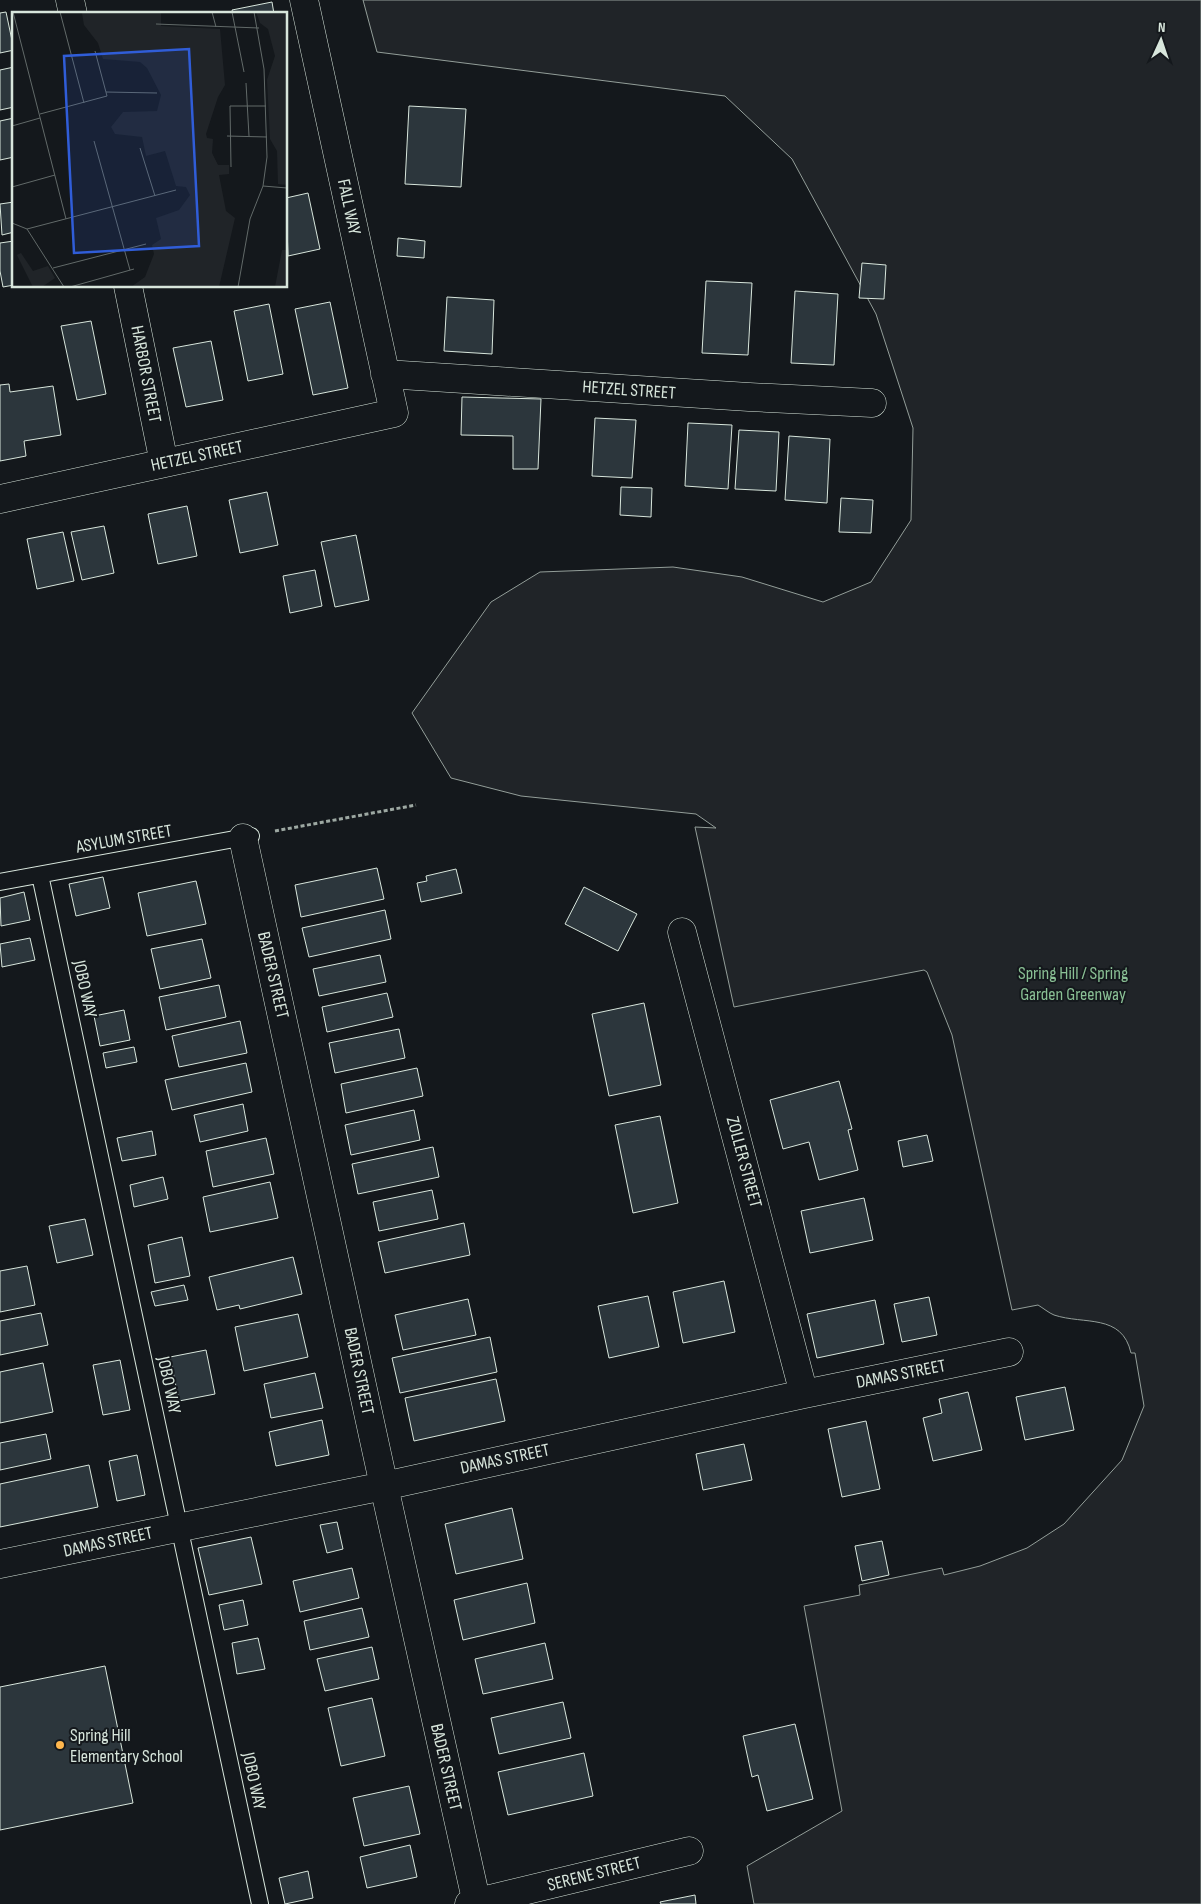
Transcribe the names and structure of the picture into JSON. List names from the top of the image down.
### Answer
{
  "streets": {
    "street": [
      "FALL WAY",
      "HARBOR STREET",
      "HETZEL STREET",
      "BADER STREET",
      "ZOLLER STREET",
      "DAMAS STREET",
      "SERENE STREET"
    ],
    "lane": ["ASYLUM STREET", "JOBO WAY"]
  },
  "crossings": [
    ["FALL WAY", "HETZEL STREET"],
    ["HARBOR STREET", "HETZEL STREET"],
    ["ASYLUM STREET", "BADER STREET"],
    ["ASYLUM STREET", "JOBO WAY"],
    ["BADER STREET", "DAMAS STREET"],
    ["BADER STREET", "SERENE STREET"],
    ["JOBO WAY", "DAMAS STREET"],
    ["ZOLLER STREET", "DAMAS STREET"]
  ],
  "parks": ["Spring Hill / Spring Garden Greenway"],
  "places": ["Spring Hill Elementary School"],
  "north": "top"
}
